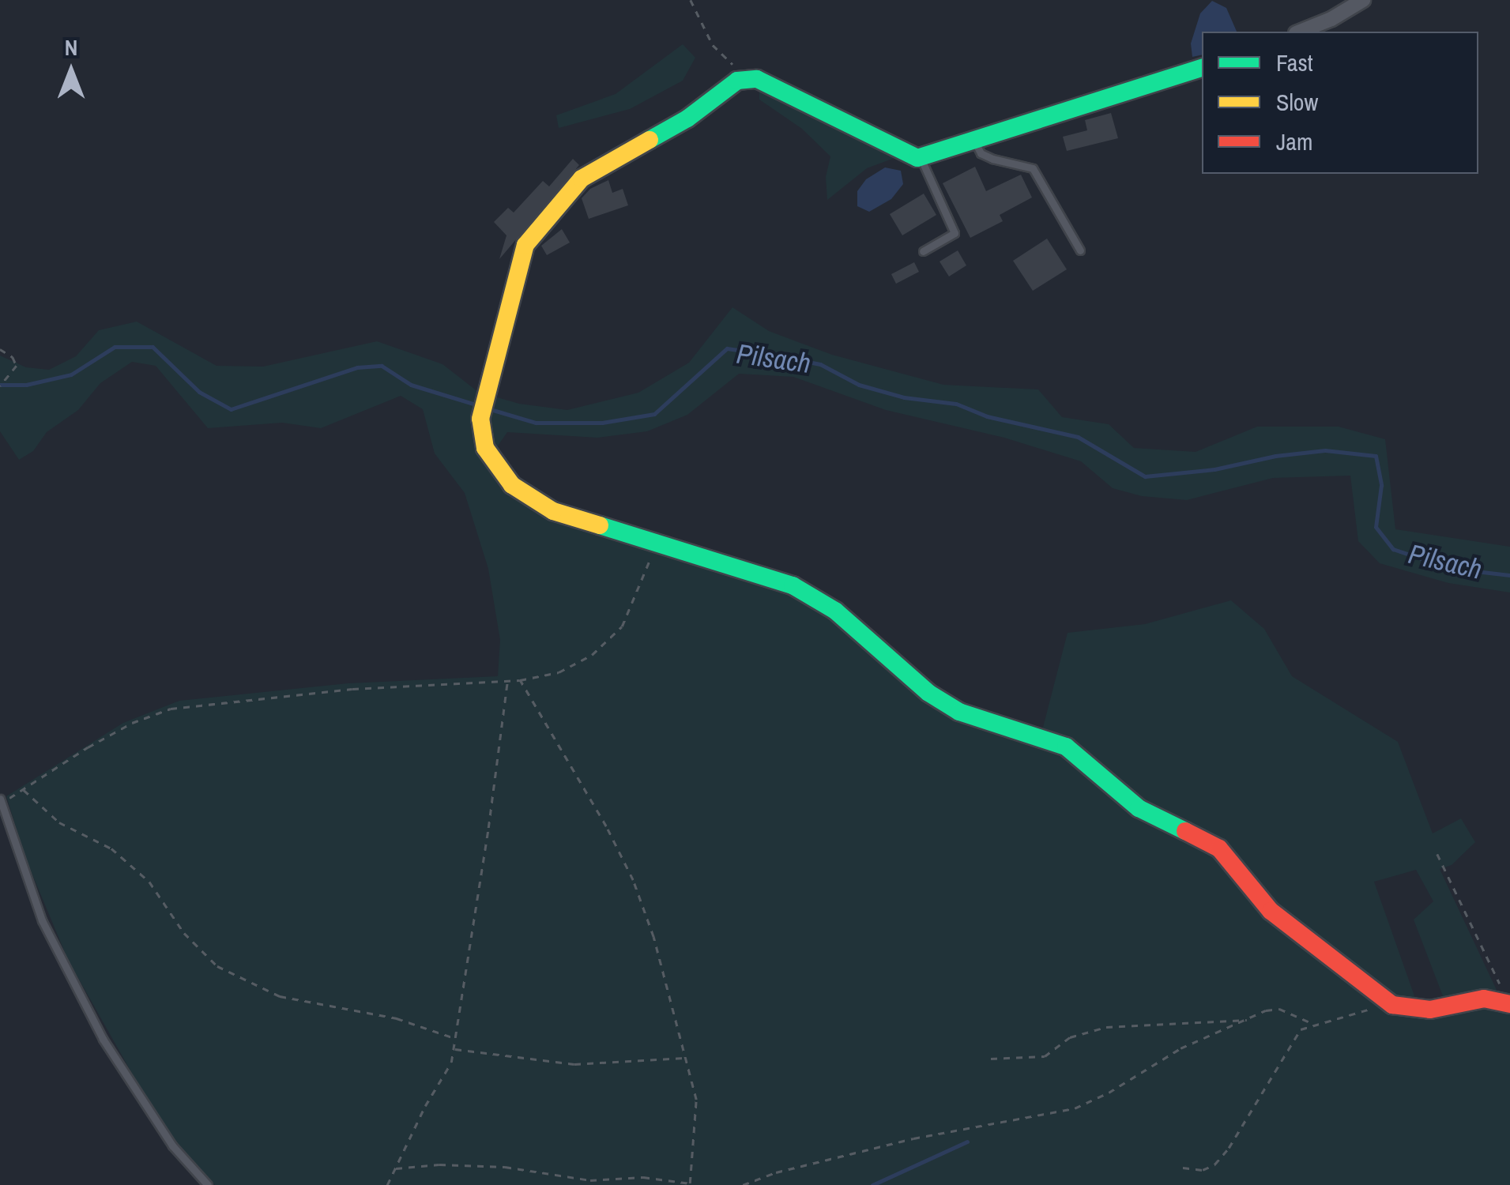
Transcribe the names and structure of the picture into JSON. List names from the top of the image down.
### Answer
{
  "water": ["Pilsach"],
  "legend": ["Fast", "Slow", "Jam"],
  "north": "top"
}
